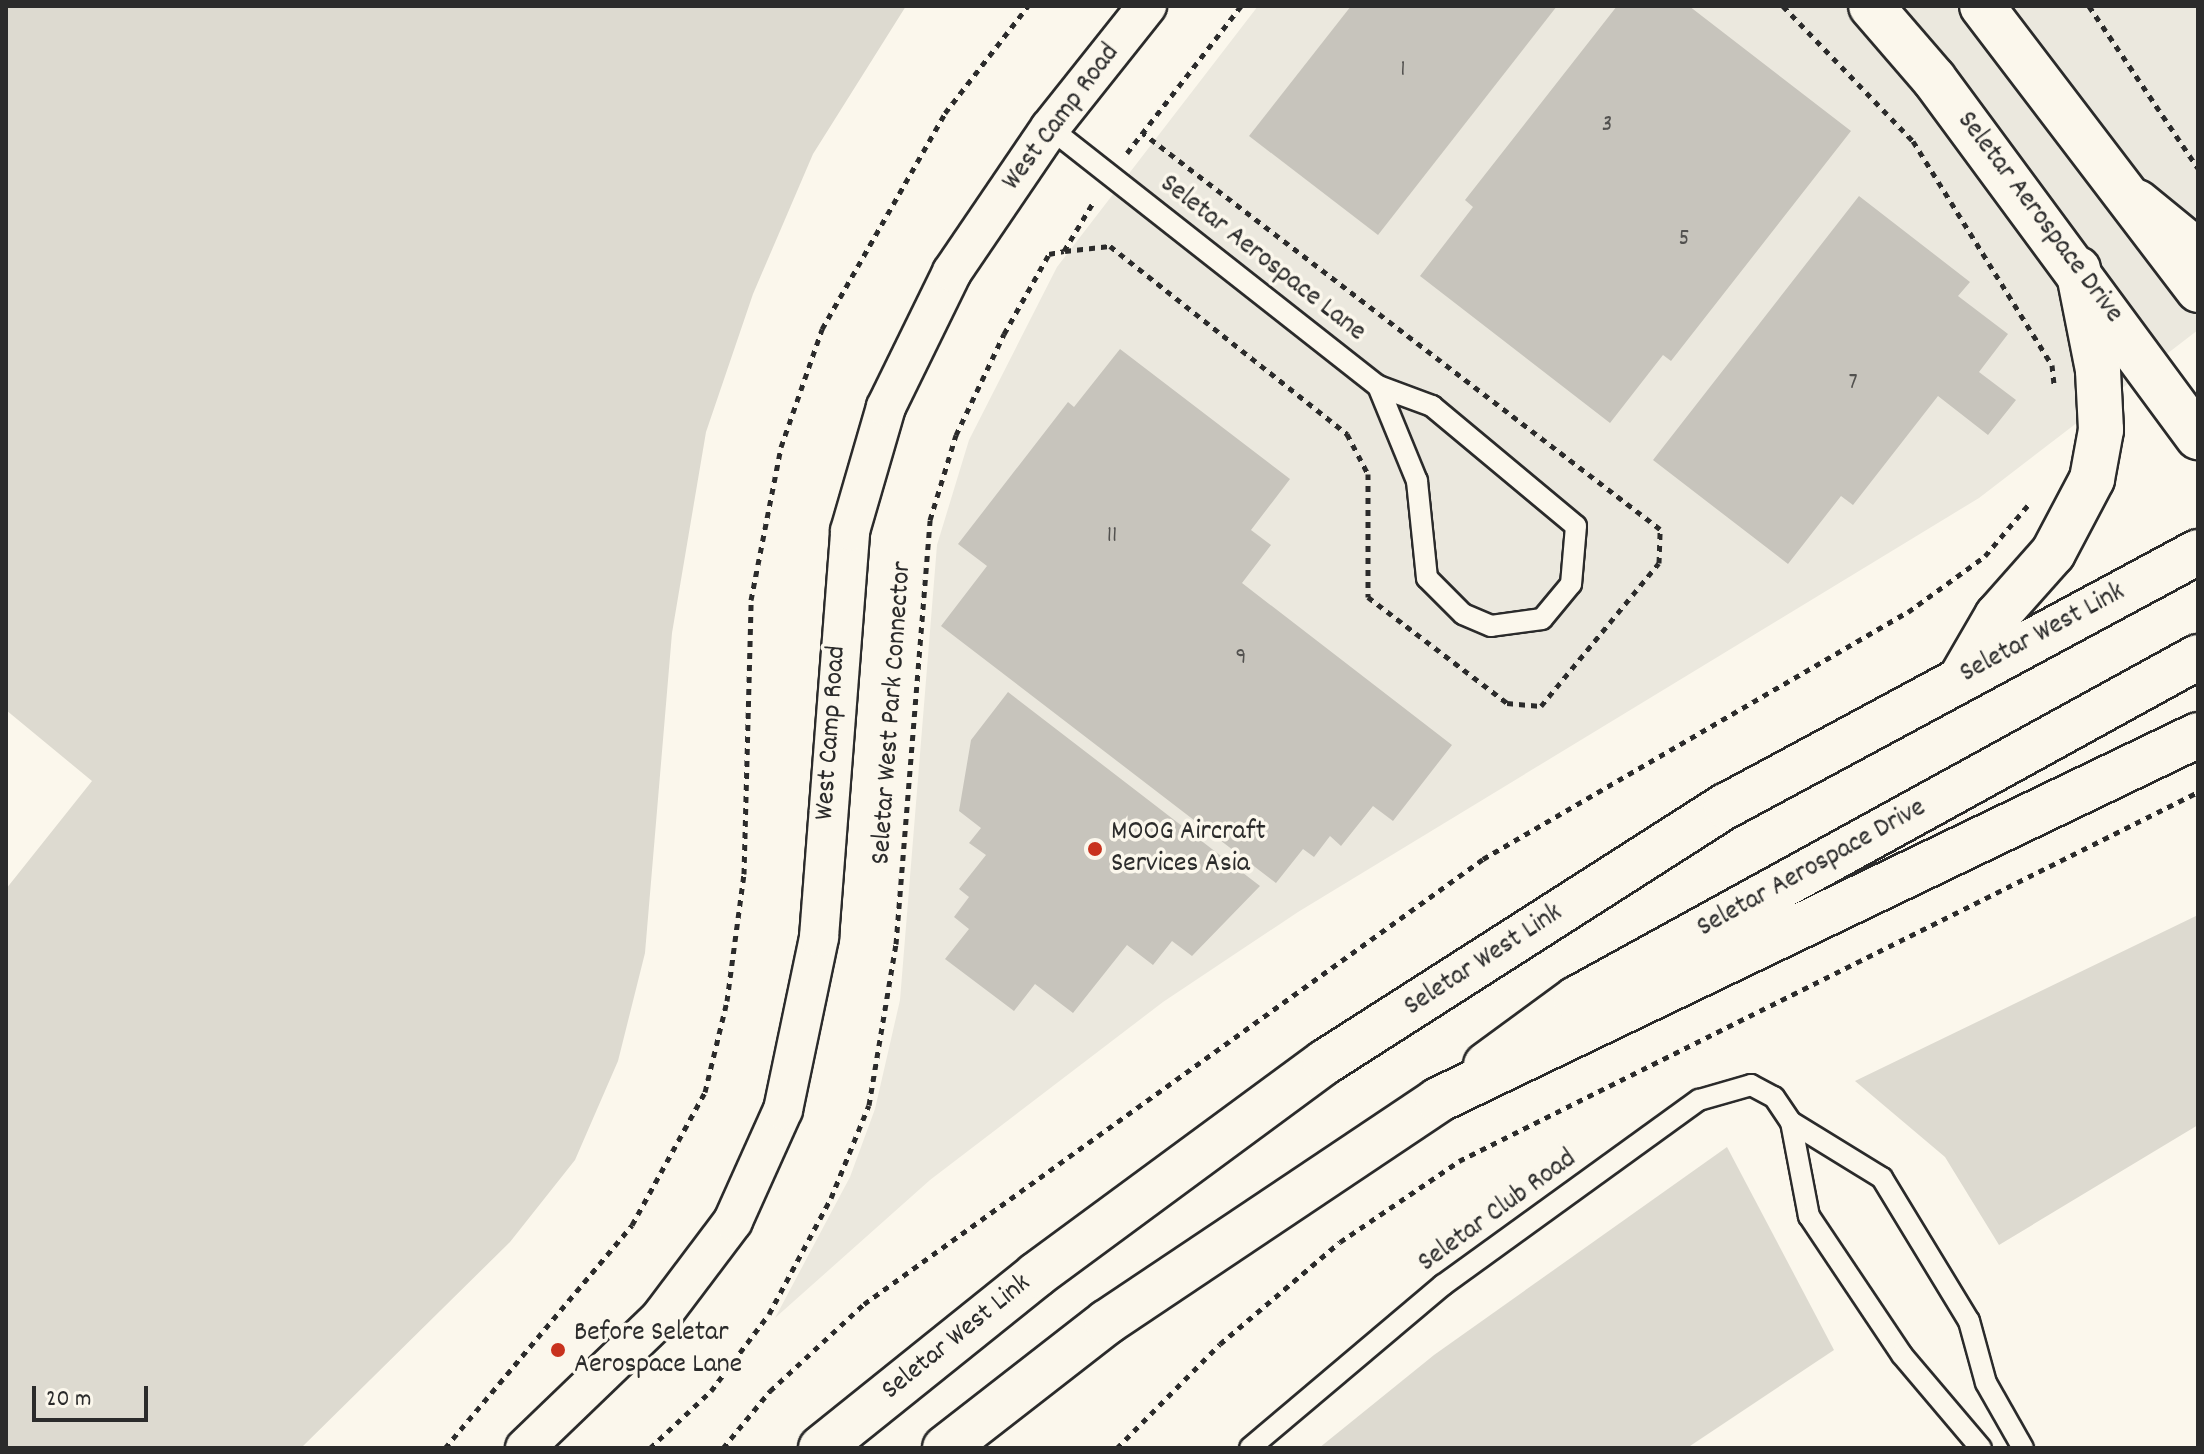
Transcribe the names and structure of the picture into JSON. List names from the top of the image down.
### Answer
{
  "streets": {
    "main road": ["Seletar Aerospace Drive", "Seletar West Link"],
    "street": ["West Camp Road"],
    "lane": ["Seletar Aerospace Lane", "Seletar Club Road"],
    "path": ["Seletar West Park Connector"]
  },
  "crossings": [
    ["West Camp Road", "Seletar Aerospace Lane"],
    ["Seletar Aerospace Lane", "Seletar West Park Connector"]
  ],
  "places": ["MOOG Aircraft Services Asia", "Before Seletar Aerospace Lane"],
  "house_numbers": [
    "1",
    "3",
    "5",
    "7",
    "11",
    "9"
  ],
  "scale_bar": "20 m"
}
